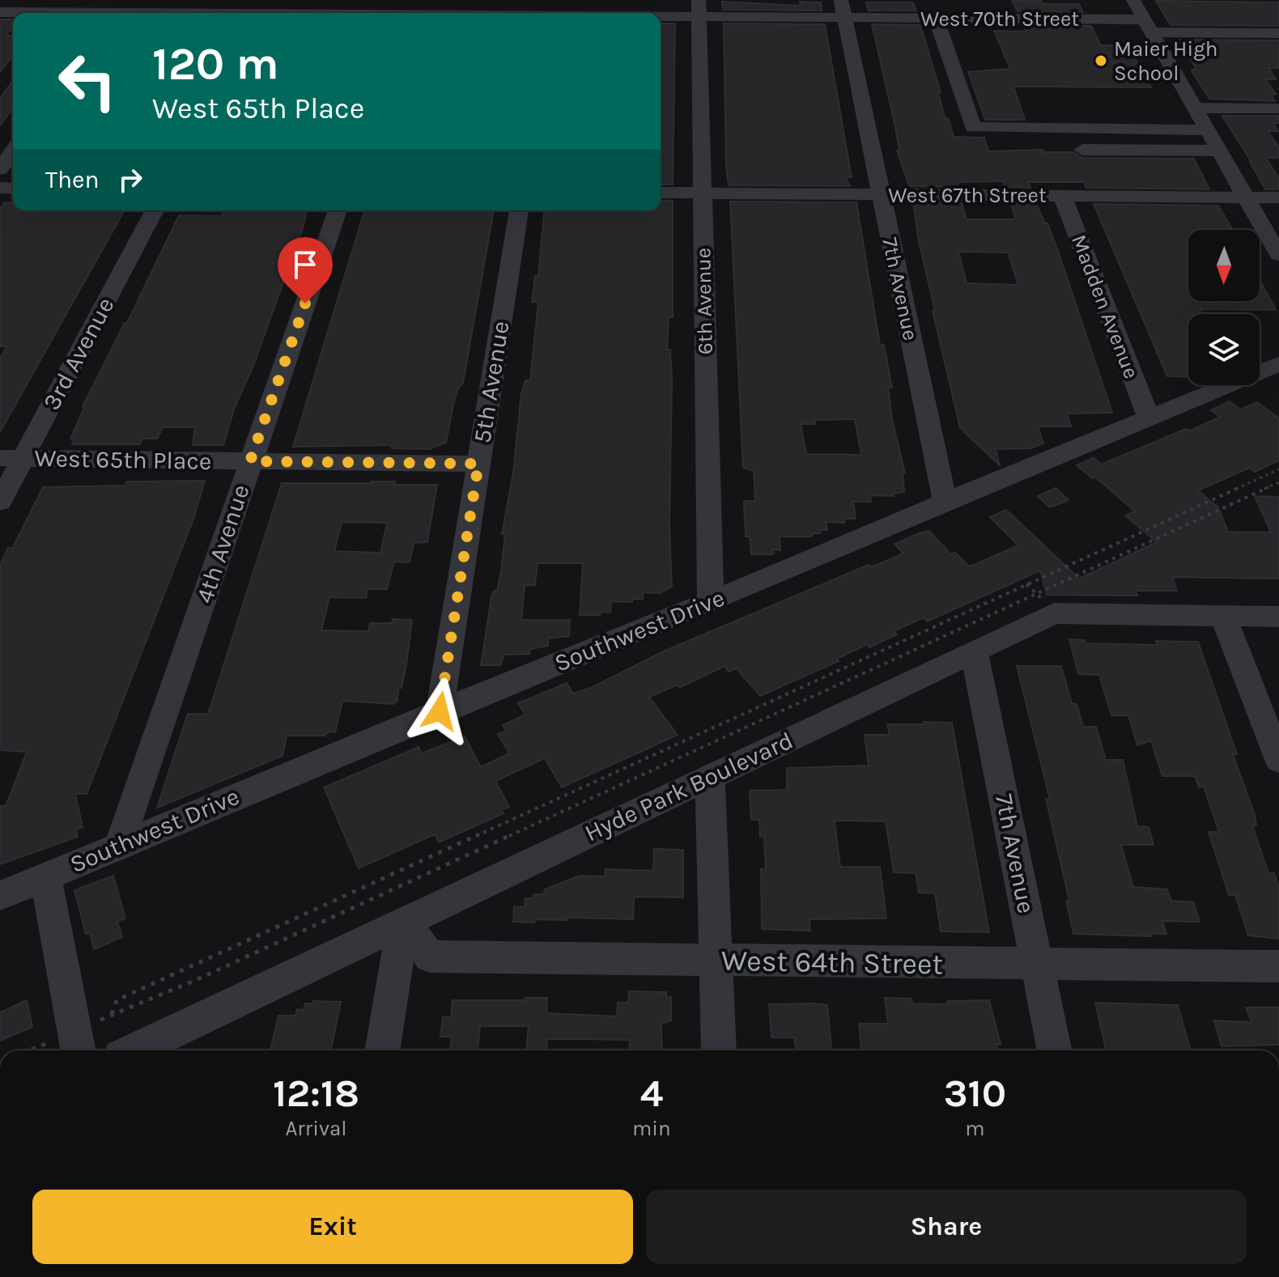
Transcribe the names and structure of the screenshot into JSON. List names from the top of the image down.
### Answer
{
  "streets": {
    "street": [
      "West 70th Street",
      "West 67th Street",
      "7th Avenue",
      "6th Avenue",
      "Madden Avenue",
      "3rd Avenue",
      "5th Avenue",
      "West 65th Place",
      "4th Avenue",
      "Southwest Drive",
      "Hyde Park Boulevard",
      "West 64th Street"
    ]
  },
  "crossings": [
    ["West 70th Street", "7th Avenue"],
    ["West 70th Street", "6th Avenue"],
    ["West 67th Street", "7th Avenue"],
    ["West 67th Street", "6th Avenue"],
    ["West 67th Street", "Madden Avenue"],
    ["7th Avenue", "Southwest Drive"],
    ["7th Avenue", "Hyde Park Boulevard"],
    ["7th Avenue", "West 64th Street"],
    ["6th Avenue", "Southwest Drive"],
    ["Madden Avenue", "Southwest Drive"],
    ["3rd Avenue", "West 65th Place"],
    ["5th Avenue", "West 65th Place"],
    ["5th Avenue", "Southwest Drive"],
    ["West 65th Place", "4th Avenue"],
    ["4th Avenue", "Southwest Drive"],
    ["Hyde Park Boulevard", "West 64th Street"]
  ],
  "places": ["Maier High School"],
  "north": "bottom",
  "page": {
    "turn": ["120 m", "West 65th Place"],
    "then": "Then",
    "eta": [
      "12:18",
      "Arrival",
      "4",
      "min",
      "310",
      "m"
    ],
    "buttons": ["Exit", "Share"]
  }
}
